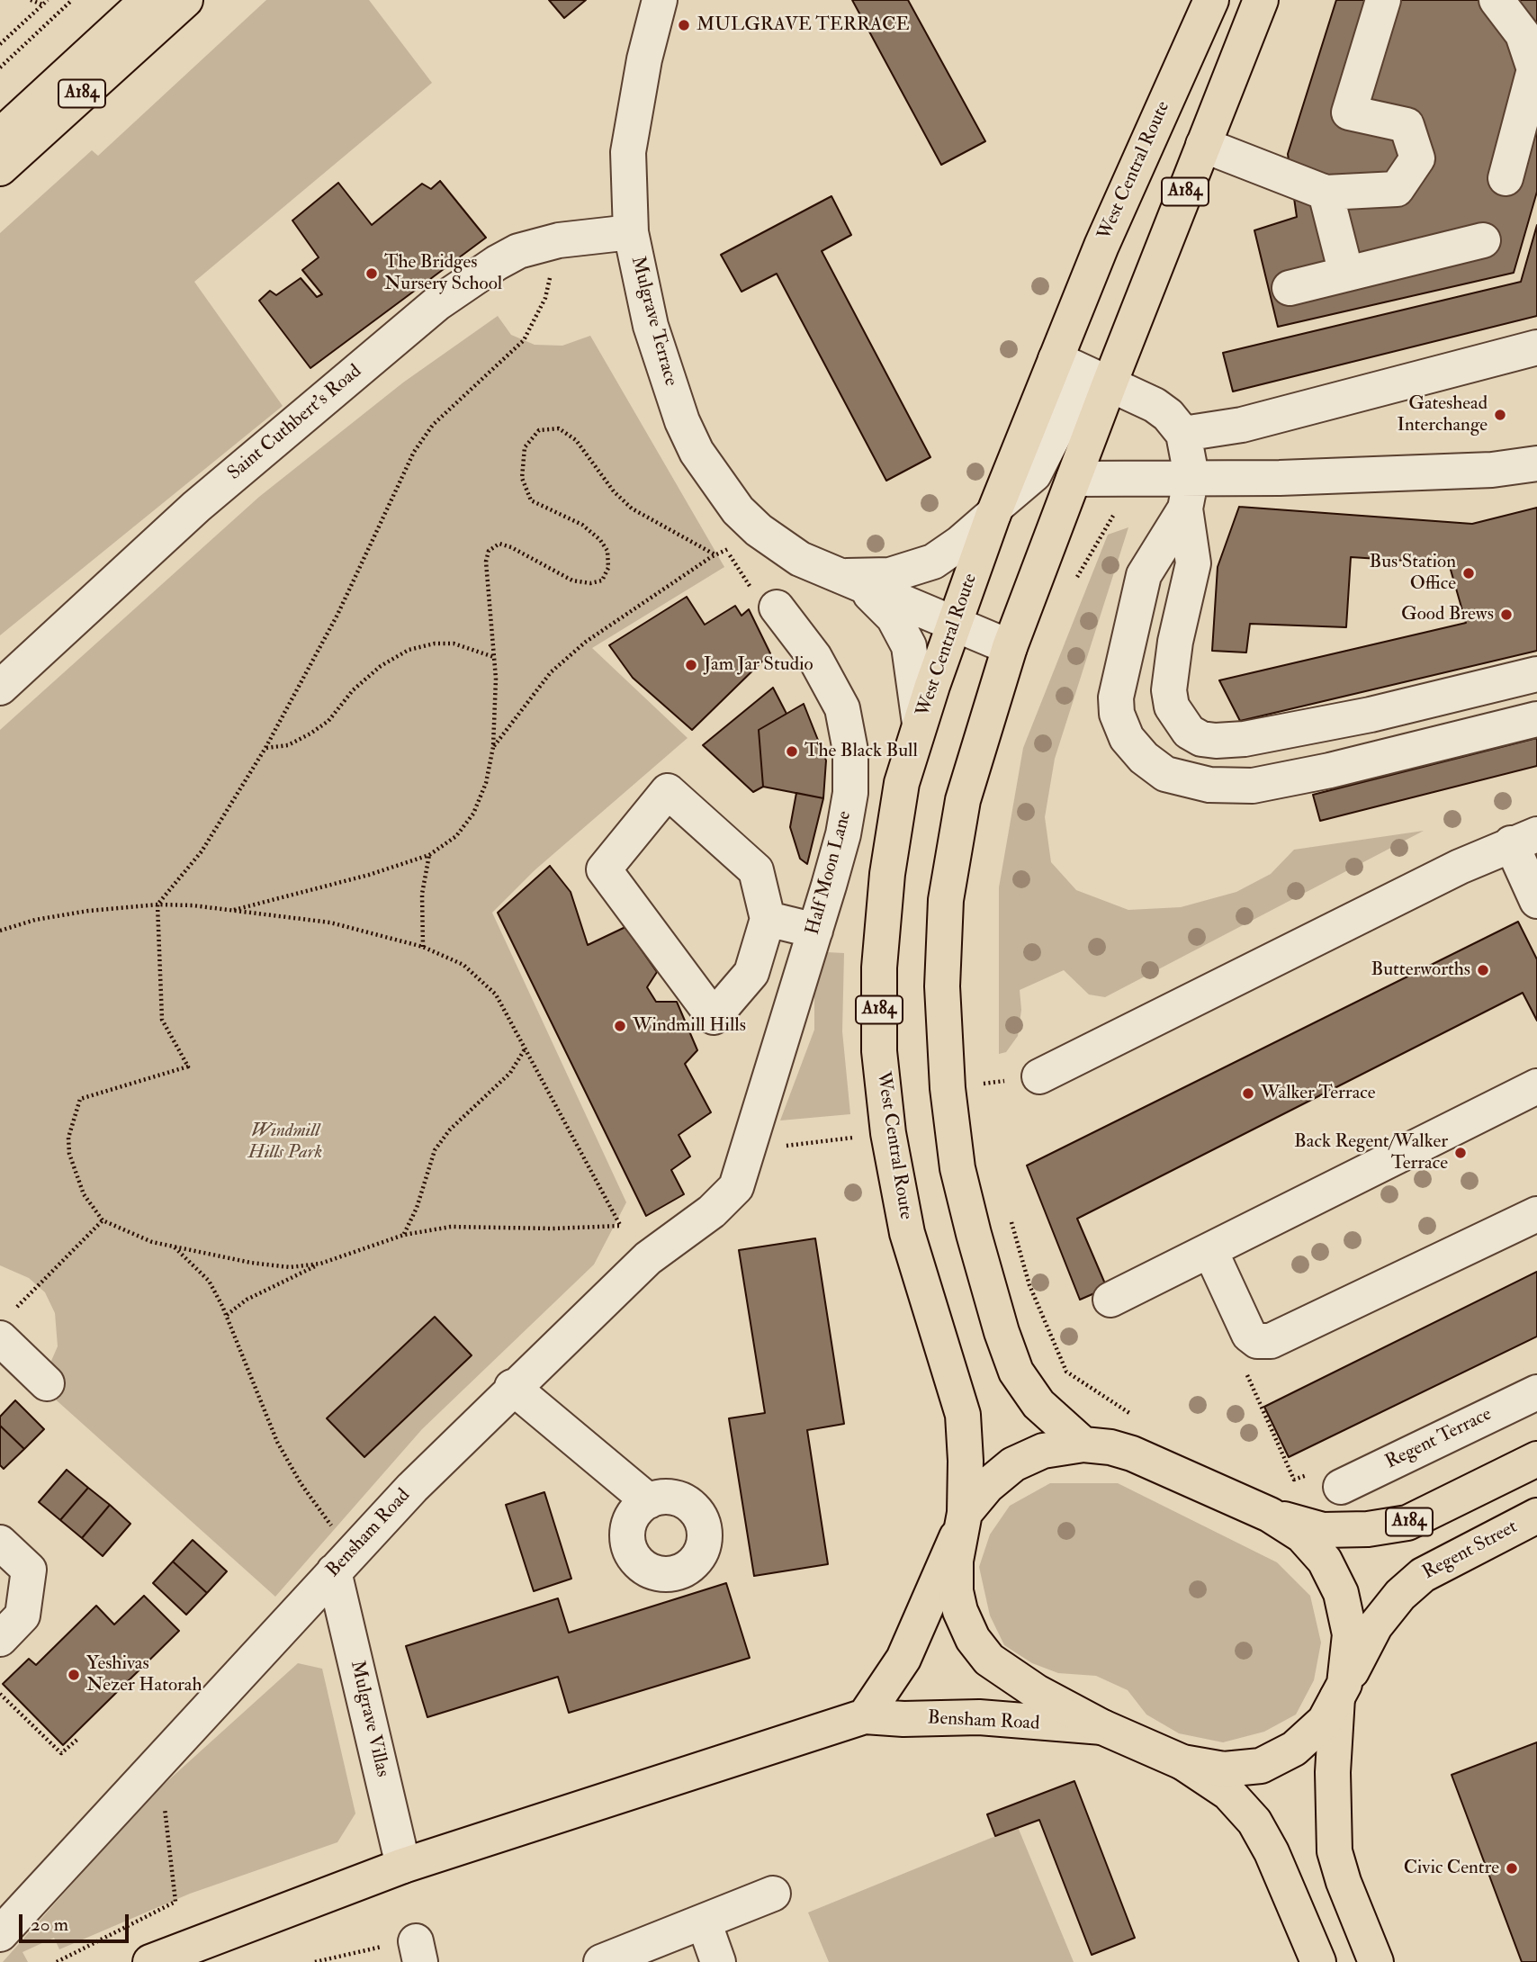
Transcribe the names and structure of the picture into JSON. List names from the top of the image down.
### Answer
{
  "streets": {
    "main road": [
      "A184",
      "West Central Route",
      "Bensham Road",
      "Regent Street"
    ],
    "street": [
      "Mulgrave Terrace",
      "Saint Cuthbert's Road",
      "Half Moon Lane",
      "Regent Terrace",
      "Mulgrave Villas"
    ]
  },
  "crossings": [
    ["A184", "Mulgrave Terrace"],
    ["West Central Route", "Mulgrave Terrace"],
    ["West Central Route", "Bensham Road"],
    ["Mulgrave Terrace", "Saint Cuthbert's Road"],
    ["Half Moon Lane", "Bensham Road"],
    ["Bensham Road", "Mulgrave Villas"]
  ],
  "parks": ["Windmill Hills Park"],
  "places": [
    "MULGRAVE TERRACE",
    "The Bridges Nursery School",
    "Gateshead Interchange",
    "Bus Station Office",
    "Good Brews",
    "Jam Jar Studio",
    "The Black Bull",
    "Butterworths",
    "Windmill Hills",
    "Walker Terrace",
    "Back Regent/Walker Terrace",
    "Yeshivas Nezer Hatorah",
    "Civic Centre"
  ],
  "scale_bar": "20 m"
}
